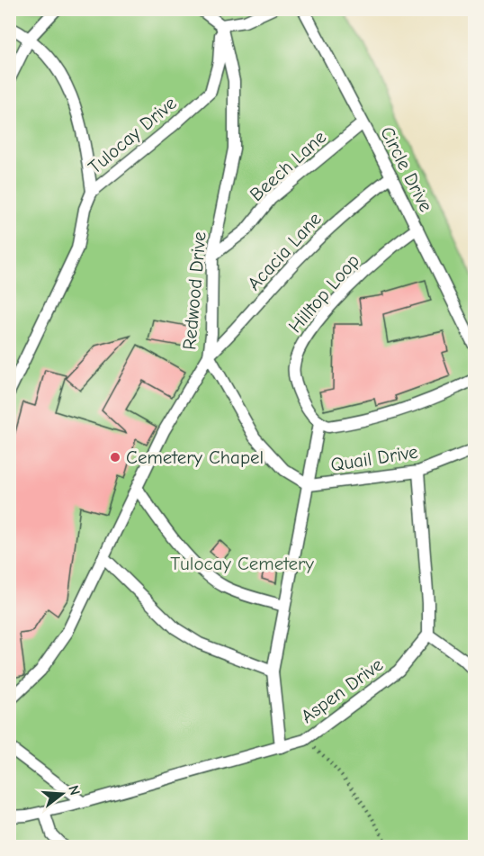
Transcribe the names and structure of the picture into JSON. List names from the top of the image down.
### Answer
{
  "streets": {
    "lane": [
      "Tulocay Drive",
      "Beech Lane",
      "Circle Drive",
      "Acacia Lane",
      "Redwood Drive",
      "Hilltop Loop",
      "Quail Drive",
      "Aspen Drive"
    ]
  },
  "crossings": [
    ["Tulocay Drive", "Redwood Drive"],
    ["Beech Lane", "Circle Drive"],
    ["Beech Lane", "Redwood Drive"],
    ["Circle Drive", "Acacia Lane"],
    ["Circle Drive", "Hilltop Loop"],
    ["Acacia Lane", "Redwood Drive"]
  ],
  "parks": ["Tulocay Cemetery"],
  "places": ["Cemetery Chapel"],
  "north": "right"
}
